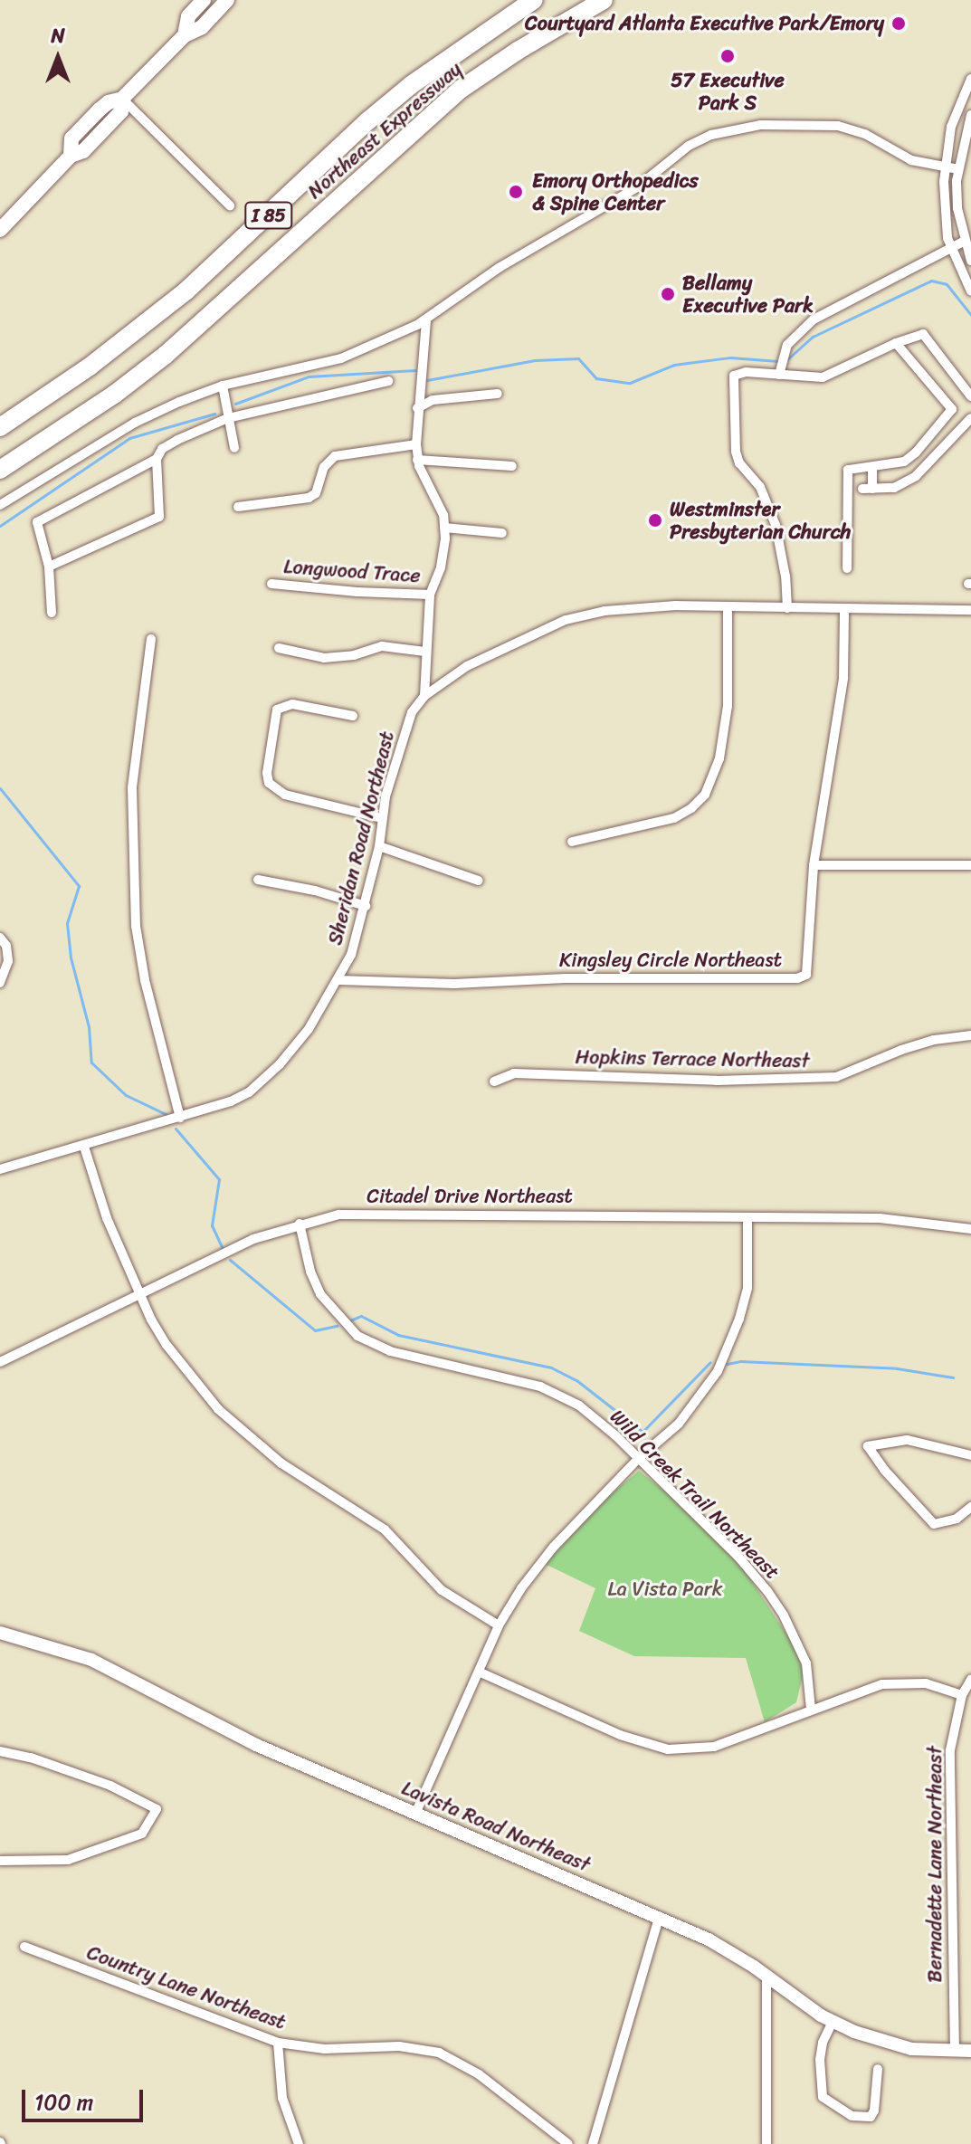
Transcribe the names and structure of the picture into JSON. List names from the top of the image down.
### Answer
{
  "streets": {
    "highway": ["Northeast Expressway", "I 85"],
    "main road": ["Lavista Road Northeast"],
    "street": [
      "Longwood Trace",
      "Sheridan Road Northeast",
      "Kingsley Circle Northeast",
      "Hopkins Terrace Northeast",
      "Citadel Drive Northeast",
      "Wild Creek Trail Northeast",
      "Bernadette Lane Northeast",
      "Country Lane Northeast"
    ]
  },
  "crossings": [
    ["Sheridan Road Northeast", "Kingsley Circle Northeast"],
    ["Citadel Drive Northeast", "Wild Creek Trail Northeast"],
    ["Lavista Road Northeast", "Bernadette Lane Northeast"]
  ],
  "parks": ["La Vista Park"],
  "places": [
    "Courtyard Atlanta Executive Park/Emory",
    "57 Executive Park S",
    "Emory Orthopedics & Spine Center",
    "Bellamy Executive Park",
    "Westminster Presbyterian Church"
  ],
  "scale_bar": "100 m",
  "north": "top"
}
